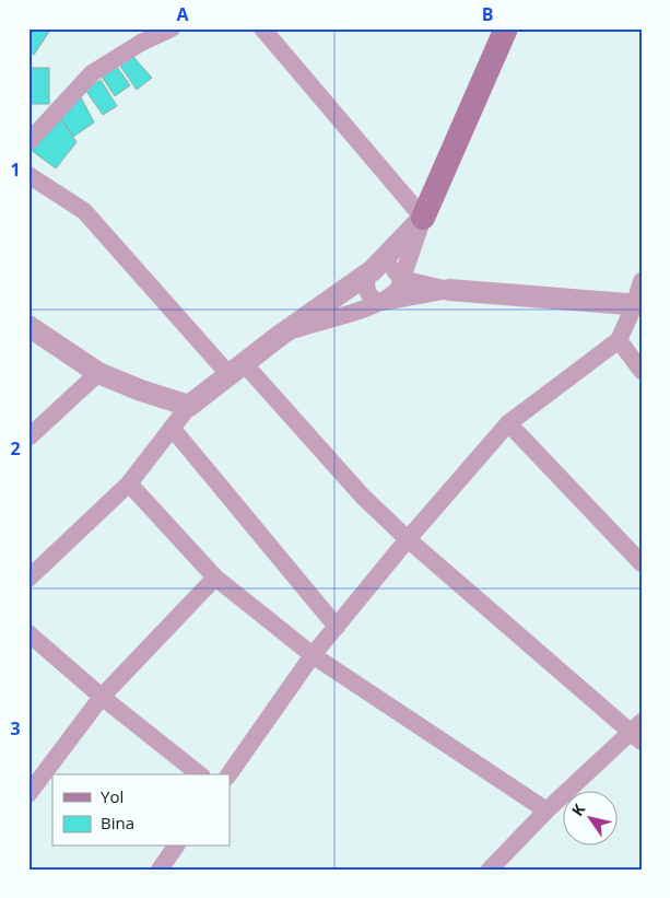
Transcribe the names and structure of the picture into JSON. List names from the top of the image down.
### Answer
{
  "legend": ["Yol", "Bina"],
  "north": "top left",
  "grid": {
    "columns": ["A", "B"],
    "rows": ["1", "2", "3"]
  }
}
